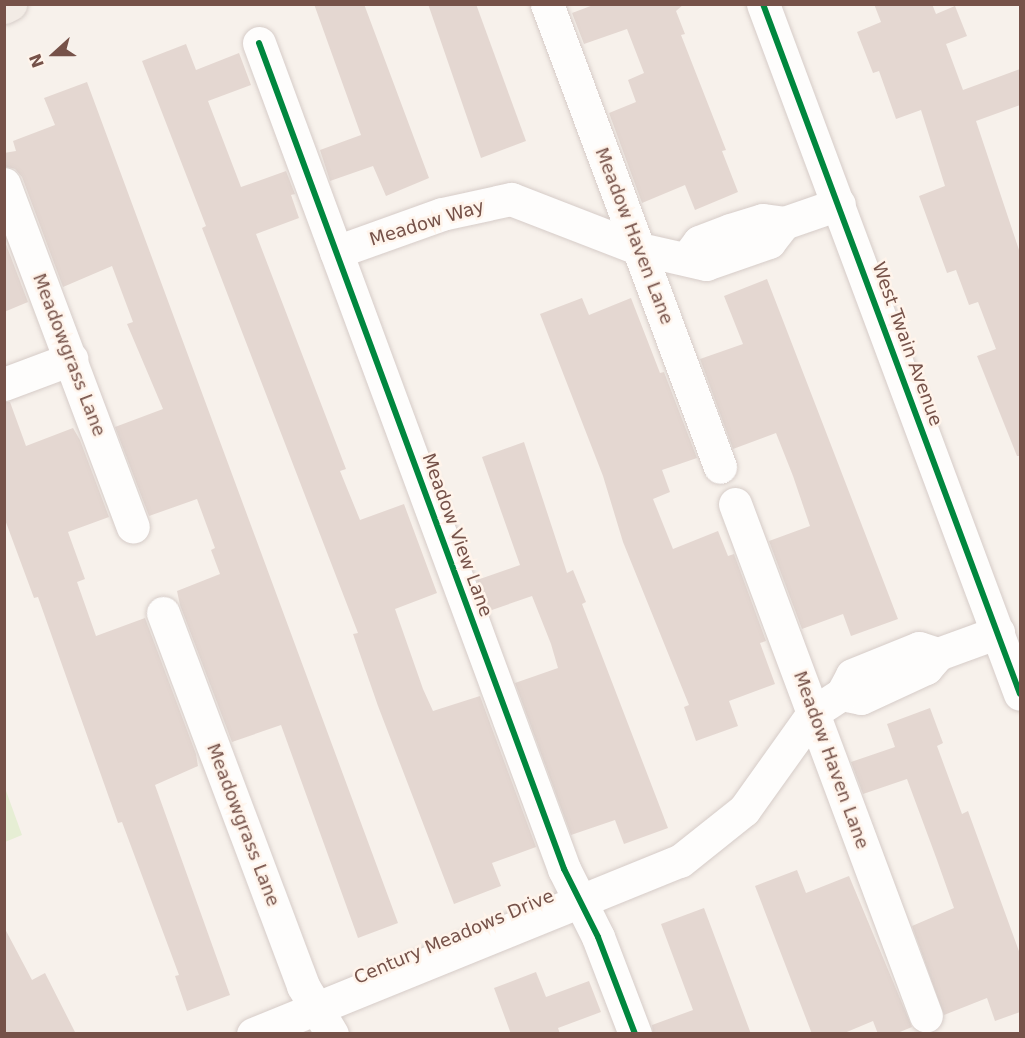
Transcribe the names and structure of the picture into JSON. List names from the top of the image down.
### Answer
{
  "streets": {
    "street": [
      "Meadow Way",
      "Meadow Haven Lane",
      "West Twain Avenue",
      "Meadowgrass Lane",
      "Meadow View Lane",
      "Century Meadows Drive"
    ]
  },
  "crossings": [
    ["Meadow Way", "Meadow Haven Lane"],
    ["Meadow Way", "West Twain Avenue"],
    ["Meadow Way", "Meadow View Lane"],
    ["Meadow Haven Lane", "Century Meadows Drive"],
    ["West Twain Avenue", "Century Meadows Drive"],
    ["Meadowgrass Lane", "Century Meadows Drive"],
    ["Meadow View Lane", "Century Meadows Drive"]
  ],
  "north": "left"
}
